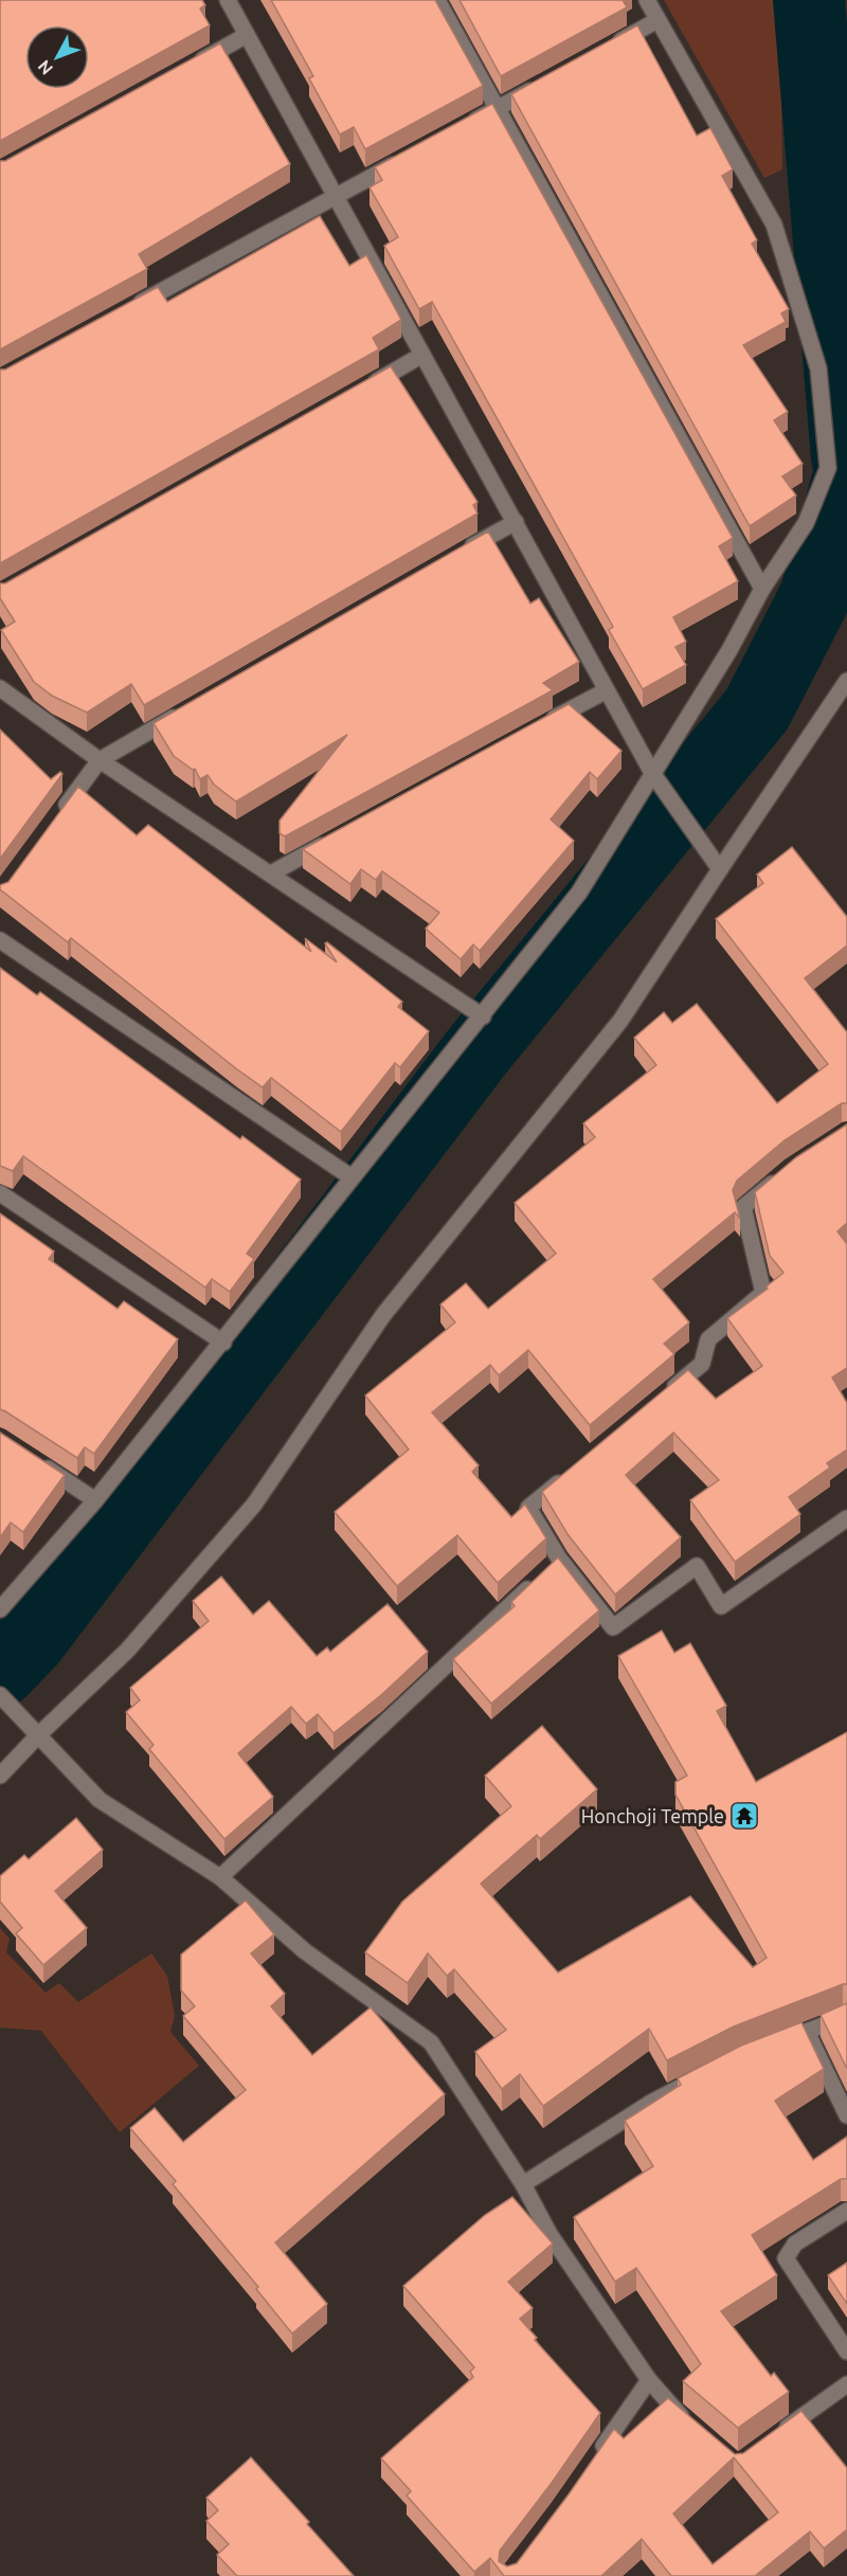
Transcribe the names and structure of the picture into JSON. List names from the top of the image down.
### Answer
{
  "places": {
    "temple": ["Honchoji Temple"]
  },
  "north": "bottom left"
}
